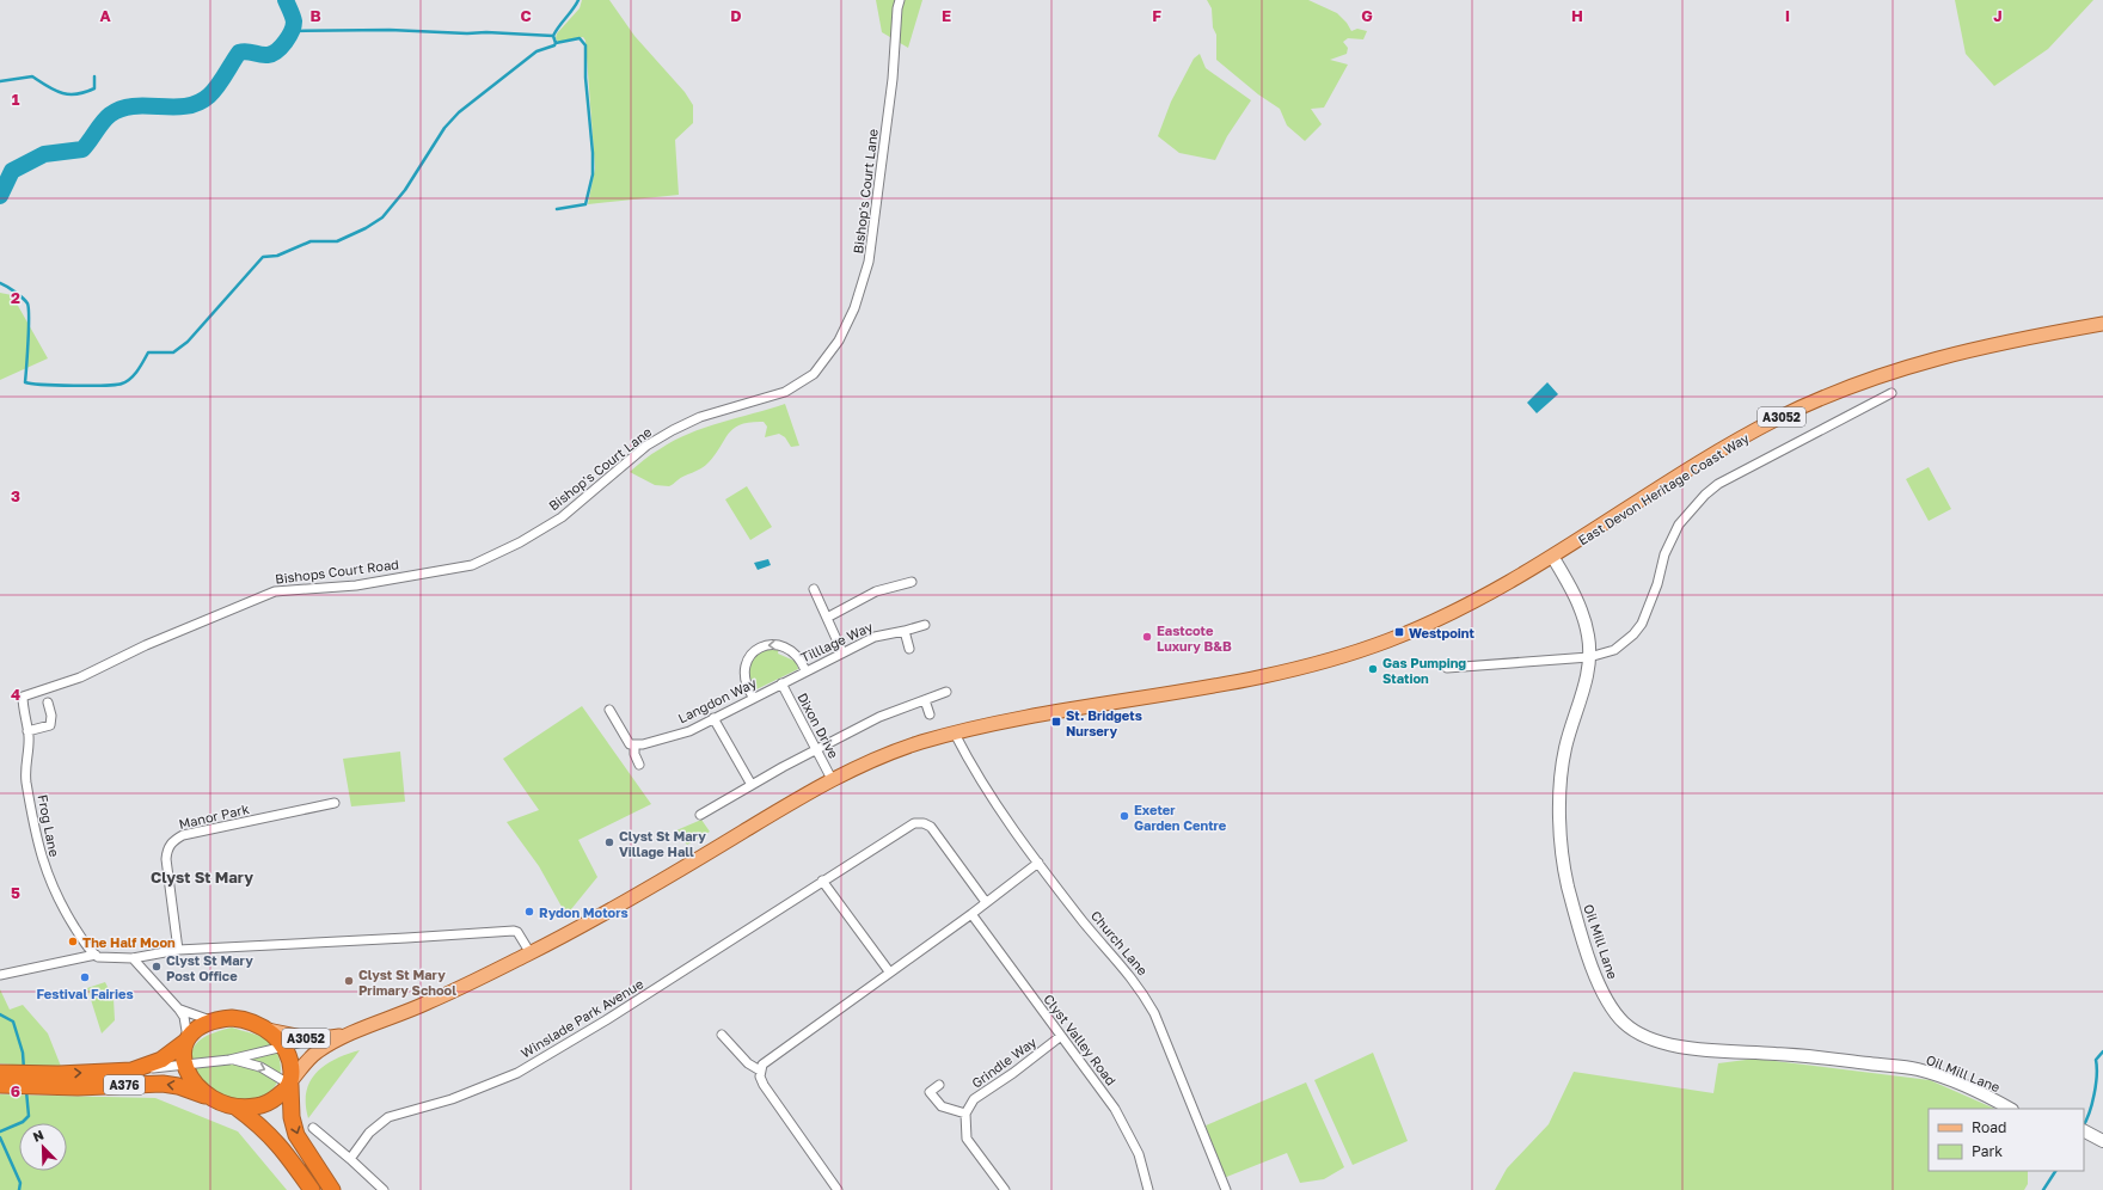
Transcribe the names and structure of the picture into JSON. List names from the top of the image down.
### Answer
{
  "streets": {
    "highway": ["A376"],
    "main road": ["A3052", "East Devon Heritage Coast Way"],
    "street": [
      "Bishop's Court Lane",
      "Bishops Court Road",
      "Tilllage Way",
      "Langdon Way",
      "Dixon Drive",
      "Manor Park",
      "Frog Lane",
      "Oil Mill Lane",
      "Church Lane",
      "Winslade Park Avenue",
      "Clyst Valley Road",
      "Grindle Way"
    ]
  },
  "crossings": [
    ["Bishop's Court Lane", "Bishops Court Road"],
    ["A3052", "East Devon Heritage Coast Way"],
    ["A3052", "Dixon Drive"],
    ["A3052", "Oil Mill Lane"],
    ["A3052", "Church Lane"],
    ["A3052", "A376"],
    ["East Devon Heritage Coast Way", "Oil Mill Lane"],
    ["Bishops Court Road", "Frog Lane"],
    ["Tilllage Way", "Langdon Way"],
    ["Tilllage Way", "Dixon Drive"],
    ["Langdon Way", "Dixon Drive"],
    ["Clyst Valley Road", "Grindle Way"]
  ],
  "districts": ["Clyst St Mary"],
  "places": {
    "transit": ["Westpoint", "St. Bridgets Nursery"],
    "other": [
      "Eastcote Luxury B&B",
      "Gas Pumping Station",
      "Exeter Garden Centre",
      "Clyst St Mary Village Hall",
      "Rydon Motors",
      "The Half Moon",
      "Clyst St Mary Post Office",
      "Festival Fairies",
      "Clyst St Mary Primary School"
    ]
  },
  "legend": ["Road", "Park"],
  "north": "top left",
  "grid": {
    "columns": [
      "A",
      "B",
      "C",
      "D",
      "E",
      "F",
      "G",
      "H",
      "I",
      "J"
    ],
    "rows": [
      "1",
      "2",
      "3",
      "4",
      "5",
      "6"
    ]
  }
}
